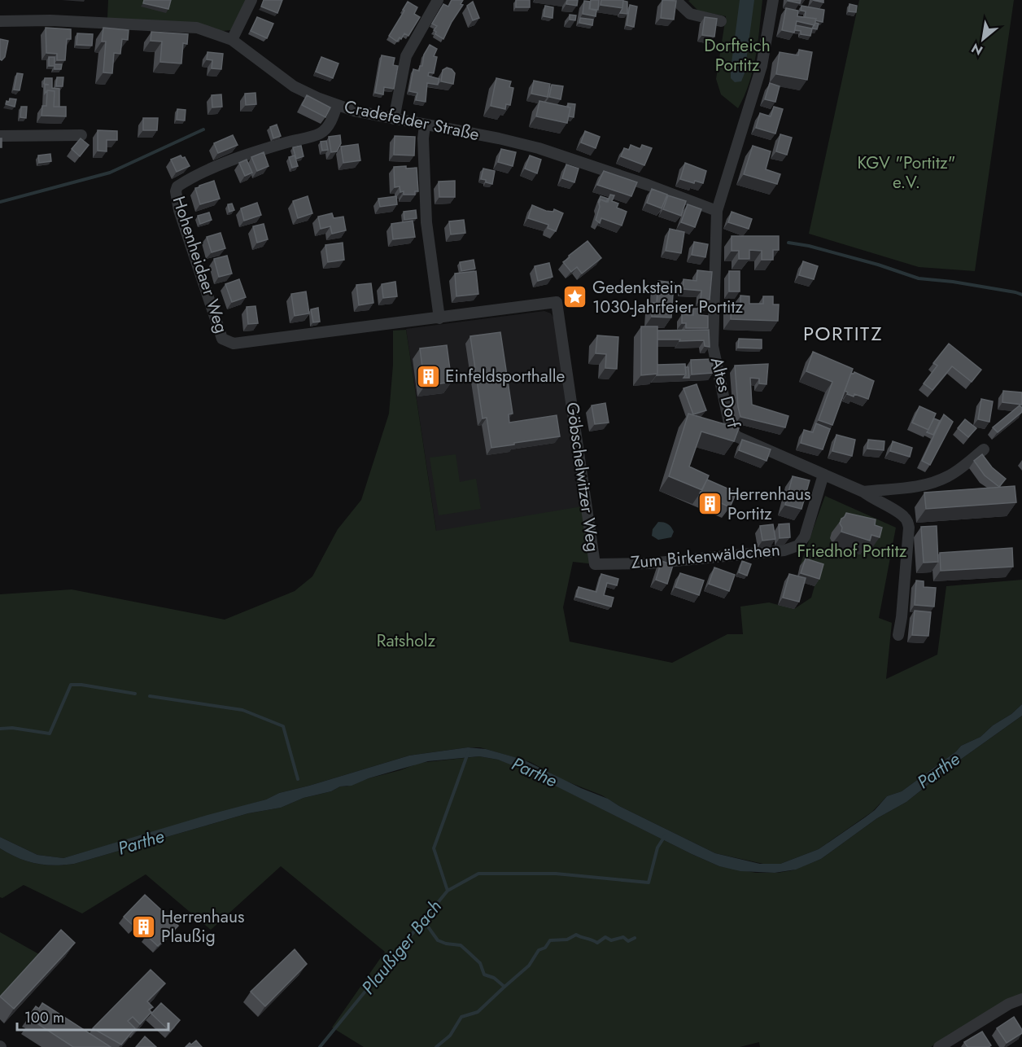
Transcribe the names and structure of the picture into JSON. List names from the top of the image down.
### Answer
{
  "streets": {
    "street": [
      "Cradefelder Straße",
      "Hohenheidaer Weg",
      "Altes Dorf",
      "Göbschelwitzer Weg",
      "Zum Birkenwäldchen"
    ]
  },
  "crossings": [
    ["Cradefelder Straße", "Hohenheidaer Weg"],
    ["Cradefelder Straße", "Altes Dorf"],
    ["Hohenheidaer Weg", "Göbschelwitzer Weg"],
    ["Altes Dorf", "Zum Birkenwäldchen"],
    ["Göbschelwitzer Weg", "Zum Birkenwäldchen"]
  ],
  "districts": ["PORTITZ"],
  "water": ["Parthe", "Plaußiger Bach"],
  "parks": [
    "Dorfteich Portitz",
    "KGV \"Portitz\" e.V.",
    "Friedhof Portitz",
    "Ratsholz"
  ],
  "places": {
    "place": ["Gedenkstein 1030-Jahrfeier Portitz"],
    "building": ["Einfeldsporthalle", "Herrenhaus Portitz", "Herrenhaus Plaußig"]
  },
  "scale_bar": "100 m",
  "north": "bottom left"
}
